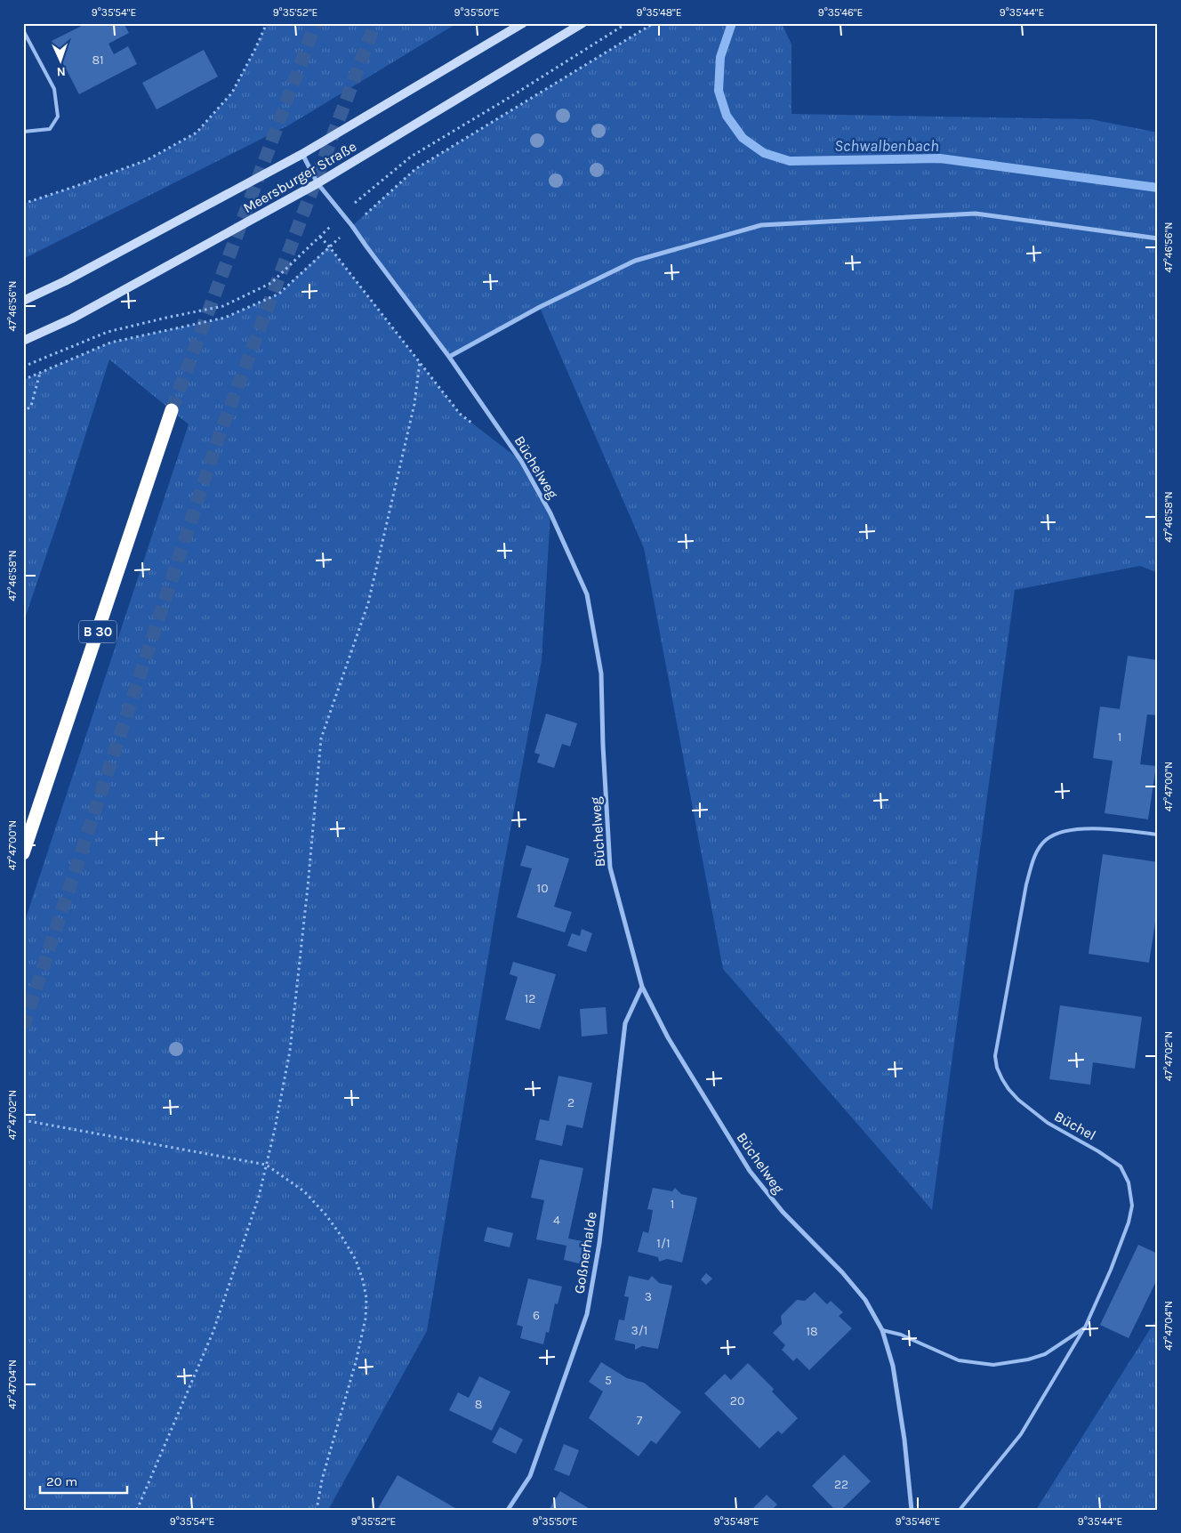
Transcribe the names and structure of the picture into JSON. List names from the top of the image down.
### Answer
{
  "streets": {
    "highway": ["B 30"],
    "street": ["Meersburger Straße", "Büchelweg", "Goßnerhalde"],
    "lane": ["Büchel"]
  },
  "crossings": [
    ["Meersburger Straße", "Büchelweg"],
    ["Büchelweg", "Goßnerhalde"]
  ],
  "water": ["Schwalbenbach"],
  "house_numbers": [
    "81",
    "1",
    "10",
    "12",
    "2",
    "1",
    "4",
    "1/1",
    "3",
    "6",
    "3/1",
    "18",
    "5",
    "20",
    "8",
    "7",
    "22"
  ],
  "scale_bar": "20 m",
  "north": "bottom",
  "coordinates": [
    "9°35'54\"E",
    "9°35'52\"E",
    "9°35'50\"E",
    "9°35'48\"E",
    "9°35'46\"E",
    "9°35'44\"E",
    "47°46'56\"N",
    "47°46'58\"N",
    "47°47'00\"N",
    "47°47'02\"N",
    "47°47'04\"N"
  ]
}
